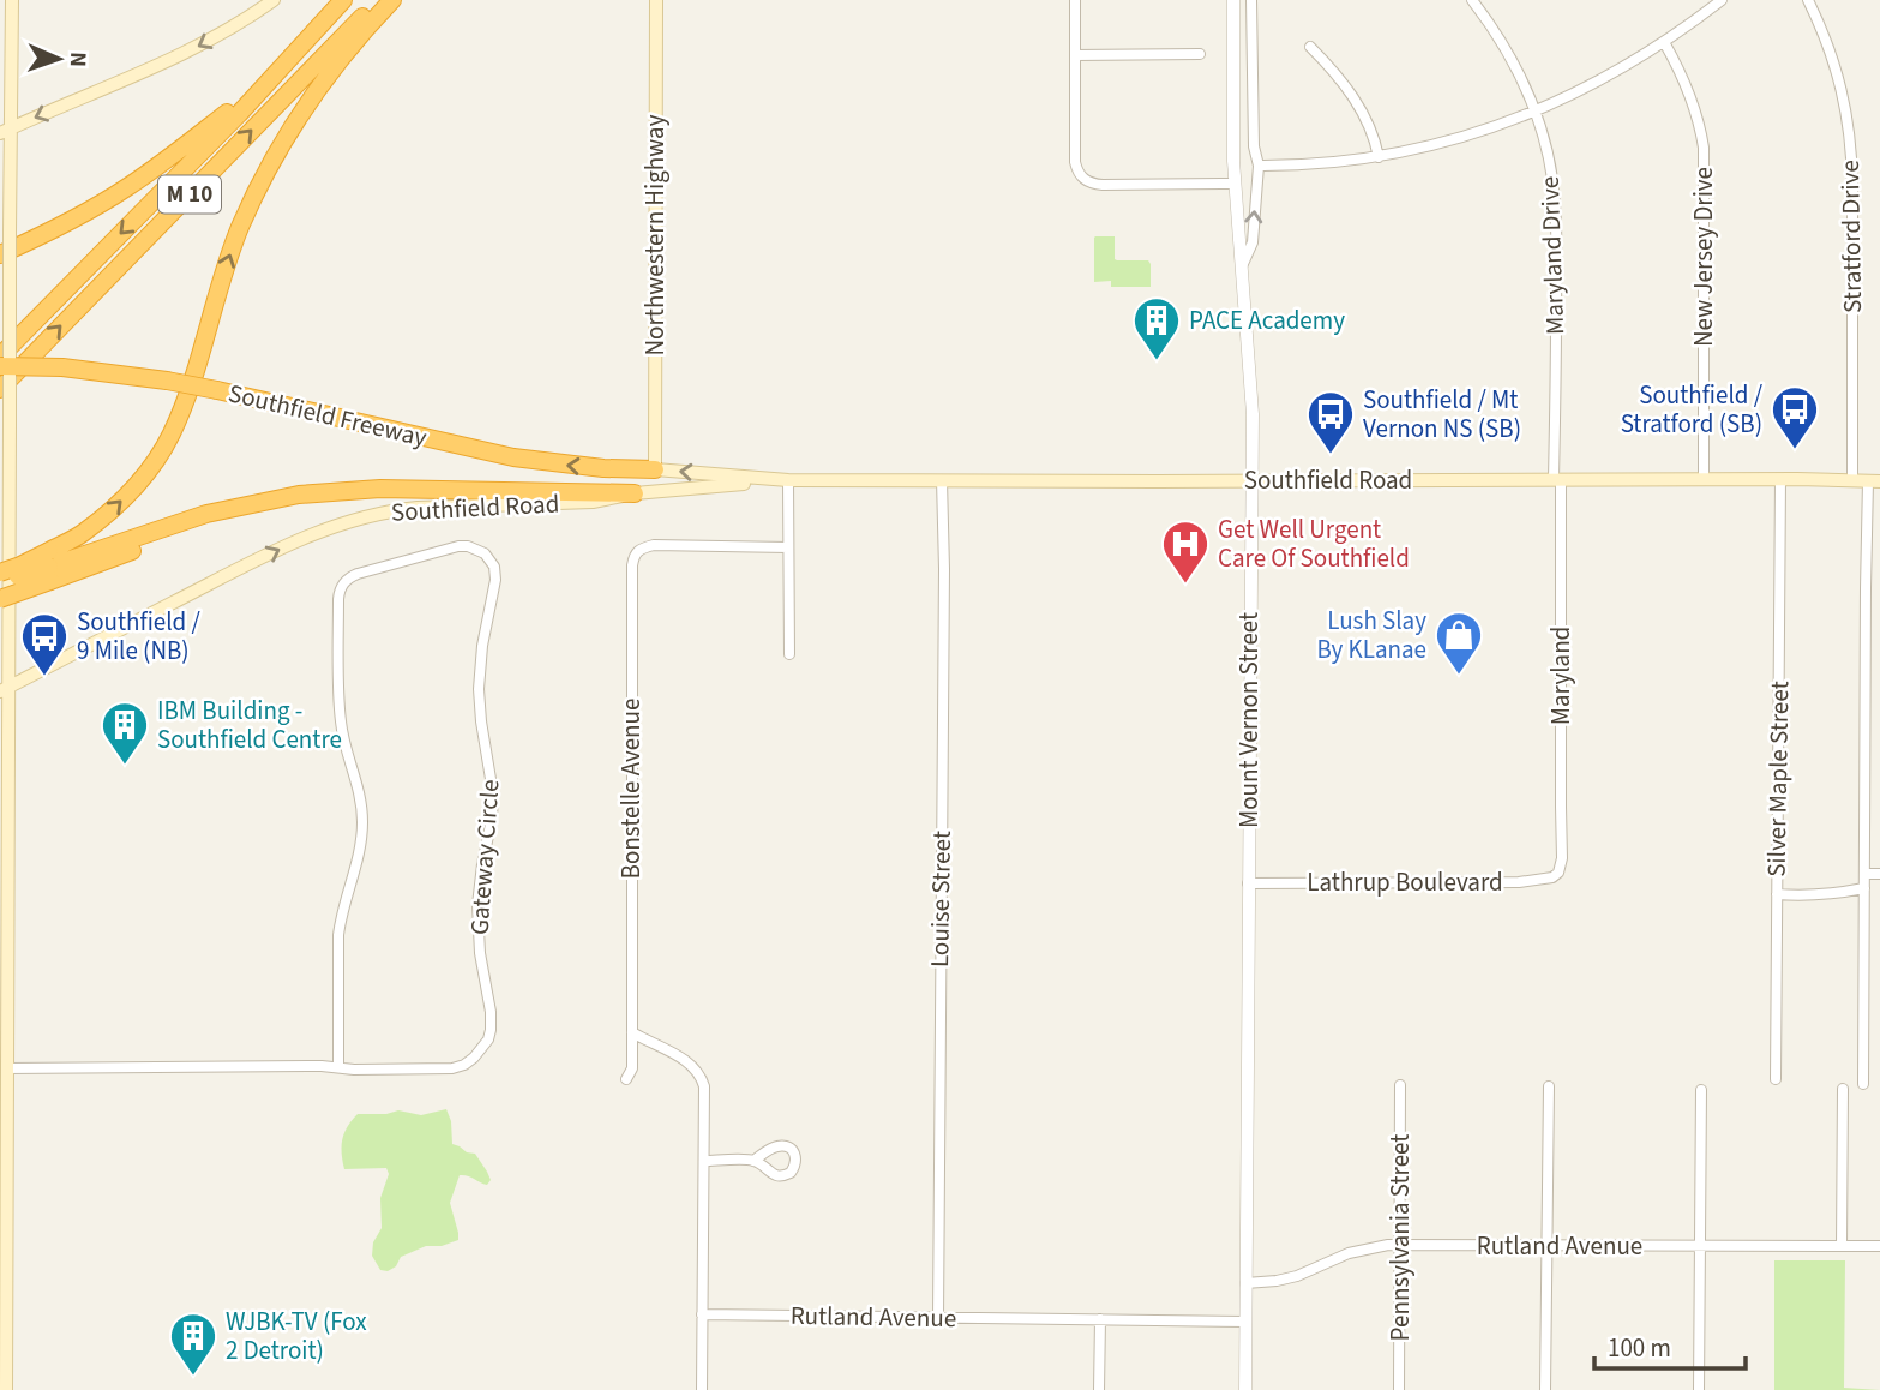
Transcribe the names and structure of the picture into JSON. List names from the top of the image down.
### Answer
{
  "streets": {
    "highway": ["M 10", "Southfield Freeway"],
    "main road": ["Northwestern Highway", "Southfield Road"],
    "street": [
      "Stratford Drive",
      "Maryland Drive",
      "New Jersey Drive",
      "Maryland",
      "Mount Vernon Street",
      "Silver Maple Street",
      "Bonstelle Avenue",
      "Gateway Circle",
      "Lathrup Boulevard",
      "Louise Street",
      "Pennsylvania Street",
      "Rutland Avenue"
    ]
  },
  "crossings": [
    ["Northwestern Highway", "Southfield Freeway"],
    ["Northwestern Highway", "Southfield Road"],
    ["Stratford Drive", "Southfield Road"],
    ["Maryland Drive", "Southfield Road"],
    ["Maryland Drive", "Maryland"],
    ["New Jersey Drive", "Southfield Road"],
    ["Southfield Freeway", "Southfield Road"],
    ["Southfield Road", "Maryland"],
    ["Southfield Road", "Mount Vernon Street"],
    ["Southfield Road", "Silver Maple Street"],
    ["Southfield Road", "Louise Street"],
    ["Maryland", "Lathrup Boulevard"],
    ["Mount Vernon Street", "Lathrup Boulevard"],
    ["Mount Vernon Street", "Rutland Avenue"],
    ["Louise Street", "Rutland Avenue"],
    ["Pennsylvania Street", "Rutland Avenue"]
  ],
  "places": {
    "building": ["PACE Academy", "IBM Building - Southfield Centre", "WJBK-TV (Fox 2 Detroit)"],
    "bus stop": ["Southfield / Stratford (SB)", "Southfield / Mt Vernon NS (SB)", "Southfield / 9 Mile (NB)"],
    "hospital": ["Get Well Urgent Care Of Southfield"],
    "shop": ["Lush Slay By KLanae"]
  },
  "scale_bar": "100 m",
  "north": "right"
}
